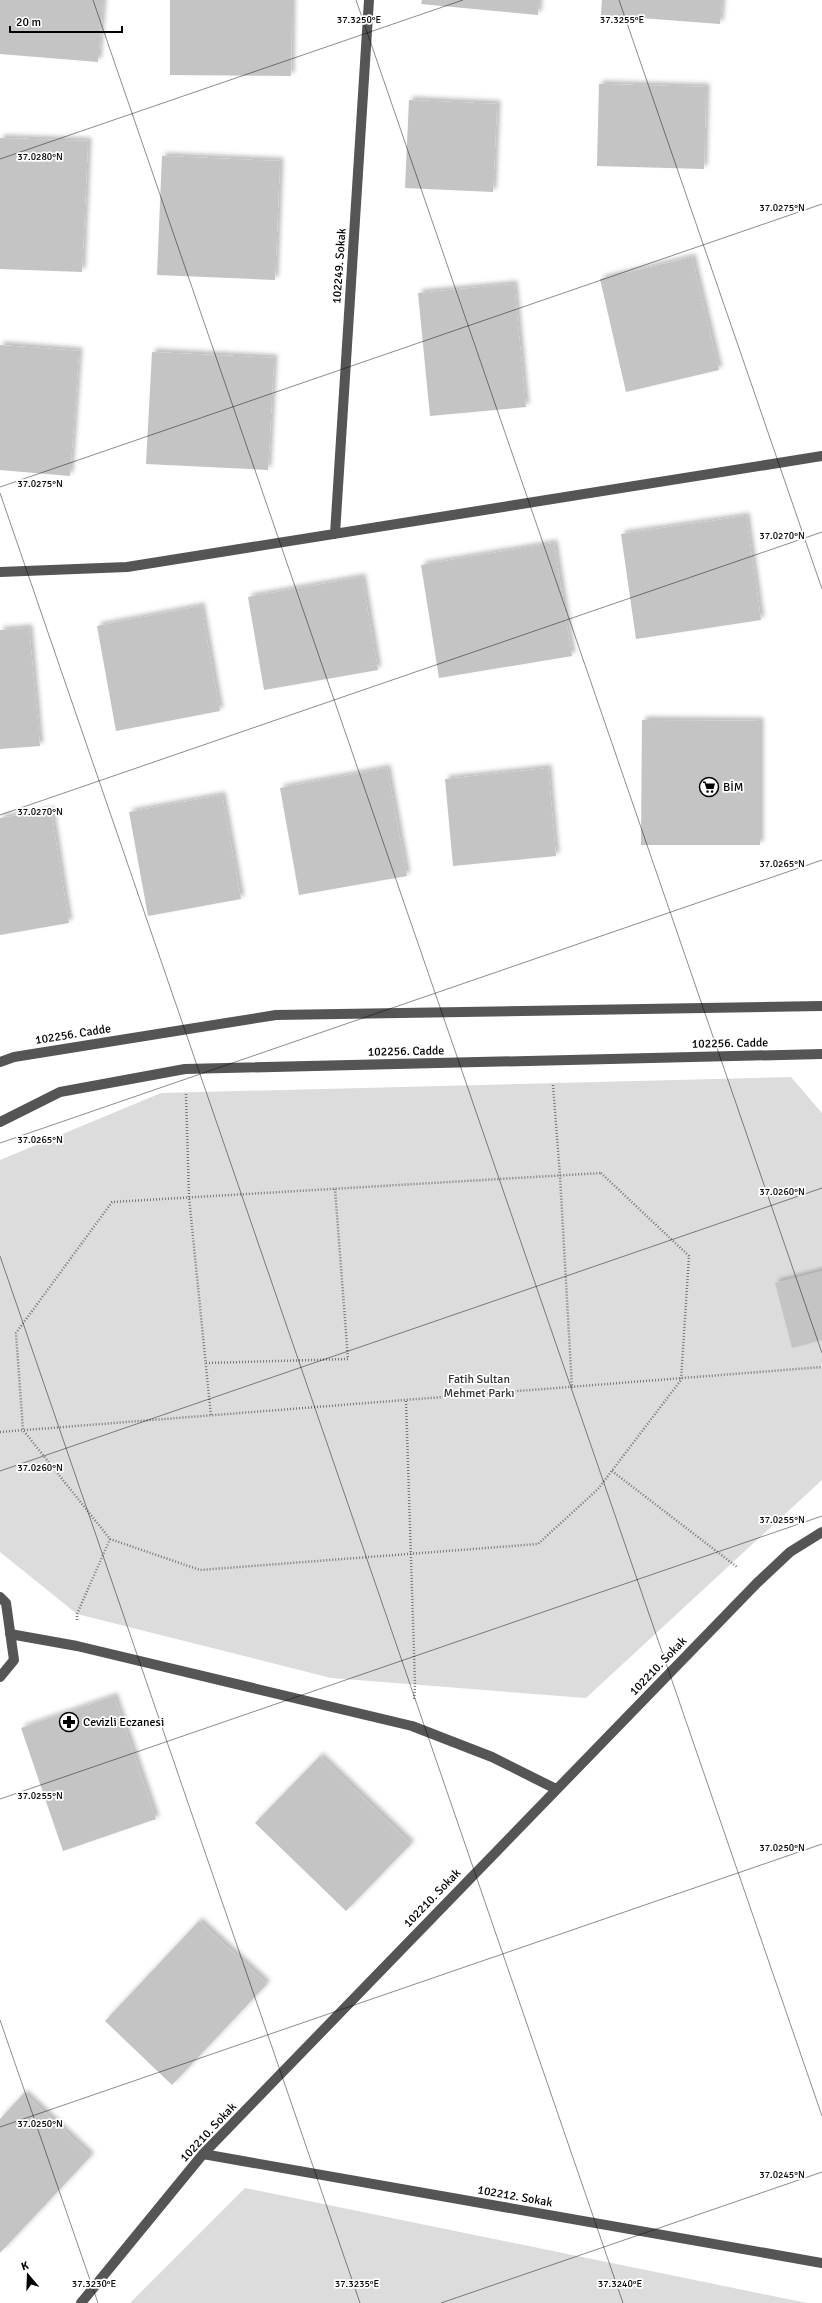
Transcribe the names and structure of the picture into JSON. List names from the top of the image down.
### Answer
{
  "streets": {
    "street": [
      "102249. Sokak",
      "102256. Cadde",
      "102210. Sokak",
      "102212. Sokak"
    ]
  },
  "crossings": [
    ["102210. Sokak", "102212. Sokak"]
  ],
  "parks": ["Fatih Sultan Mehmet Parkı"],
  "places": {
    "supermarket": ["BİM"],
    "pharmacy": ["Cevizli Eczanesi"]
  },
  "scale_bar": "20 m",
  "north": "top",
  "coordinates": [
    "37.3250°E",
    "37.3255°E",
    "37.0280°N",
    "37.0275°N",
    "37.0270°N",
    "37.0265°N",
    "37.0260°N",
    "37.0255°N",
    "37.0250°N",
    "37.0245°N",
    "37.3230°E",
    "37.3235°E",
    "37.3240°E"
  ]
}
